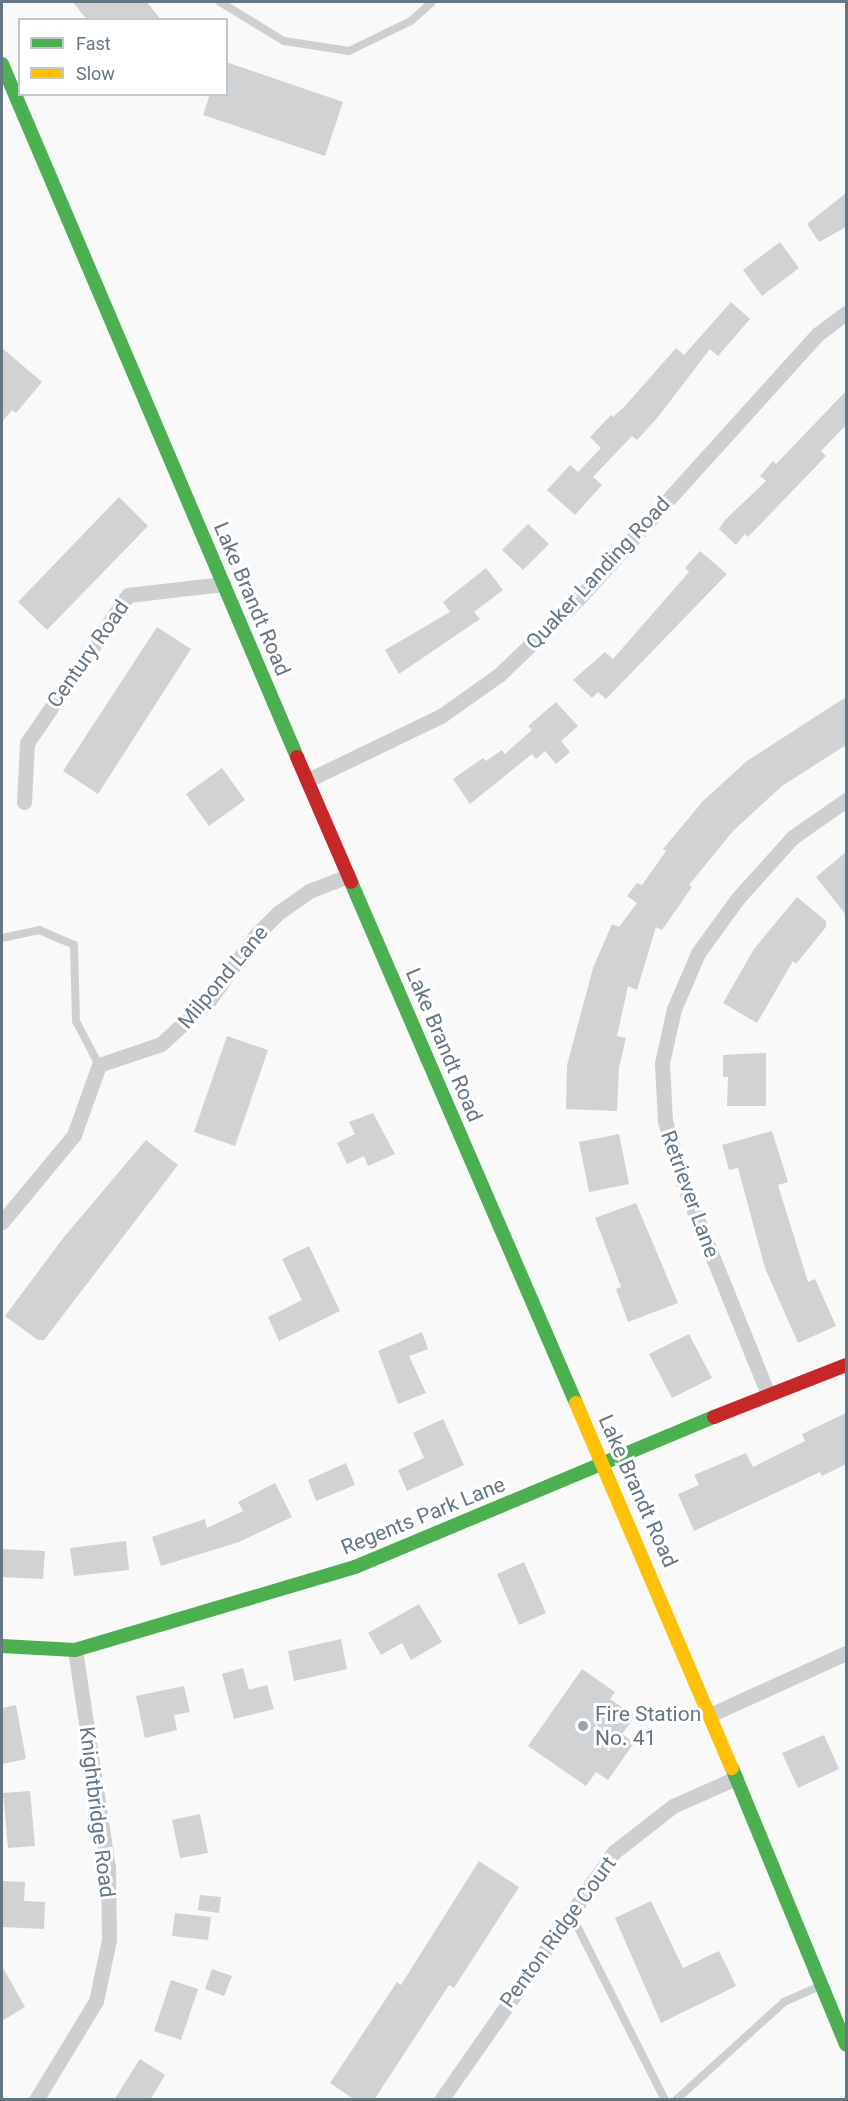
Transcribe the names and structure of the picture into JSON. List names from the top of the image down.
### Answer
{
  "streets": {
    "street": [
      "Quaker Landing Road",
      "Lake Brandt Road",
      "Century Road",
      "Milpond Lane",
      "Retriever Lane",
      "Regents Park Lane",
      "Knightbridge Road",
      "Penton Ridge Court"
    ]
  },
  "crossings": [
    ["Quaker Landing Road", "Lake Brandt Road"],
    ["Lake Brandt Road", "Century Road"],
    ["Lake Brandt Road", "Milpond Lane"],
    ["Lake Brandt Road", "Regents Park Lane"],
    ["Lake Brandt Road", "Penton Ridge Court"],
    ["Retriever Lane", "Regents Park Lane"],
    ["Regents Park Lane", "Knightbridge Road"]
  ],
  "places": ["Fire Station No. 41"],
  "legend": ["Fast", "Slow"]
}
